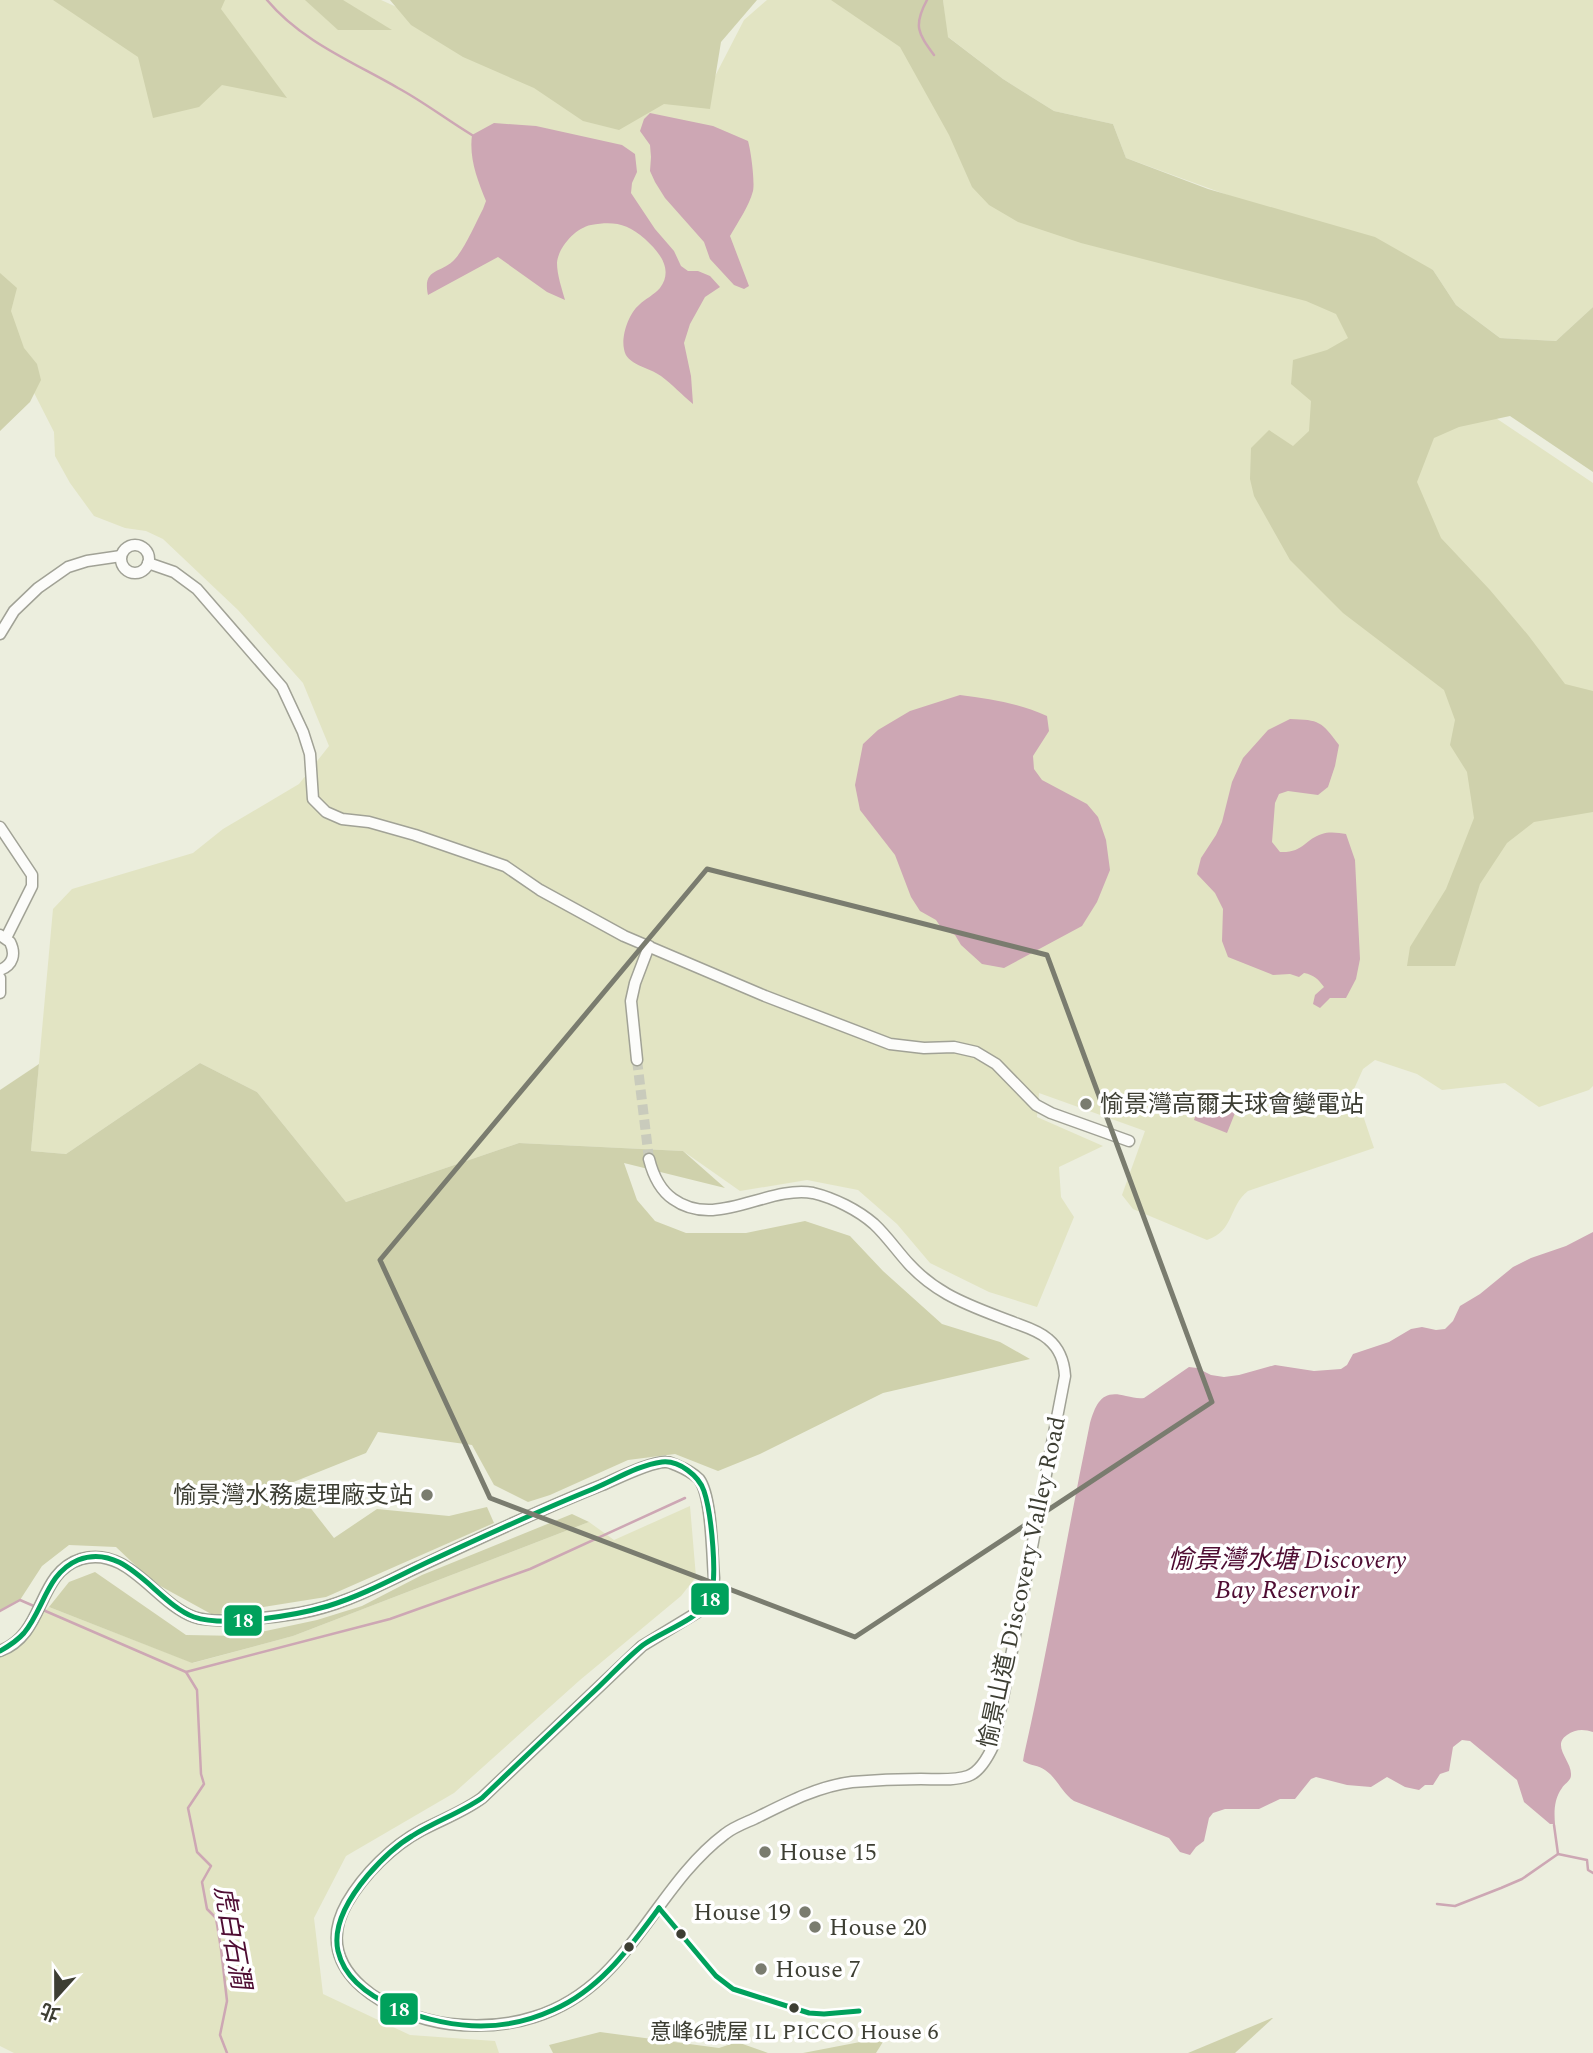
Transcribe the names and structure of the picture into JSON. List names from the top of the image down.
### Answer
{
  "streets": {
    "street": ["愉景山道 Discovery Valley Road"]
  },
  "water": ["愉景灣水塘 Discovery Bay Reservoir", "虎白石澗"],
  "places": [
    "愉景灣高爾夫球會變電站",
    "愉景灣水務處理廠支站",
    "House 15",
    "House 19",
    "House 20",
    "House 7",
    "意峰6號屋 IL PICCO House 6"
  ],
  "lines": ["transit line 18"],
  "north": "bottom"
}
